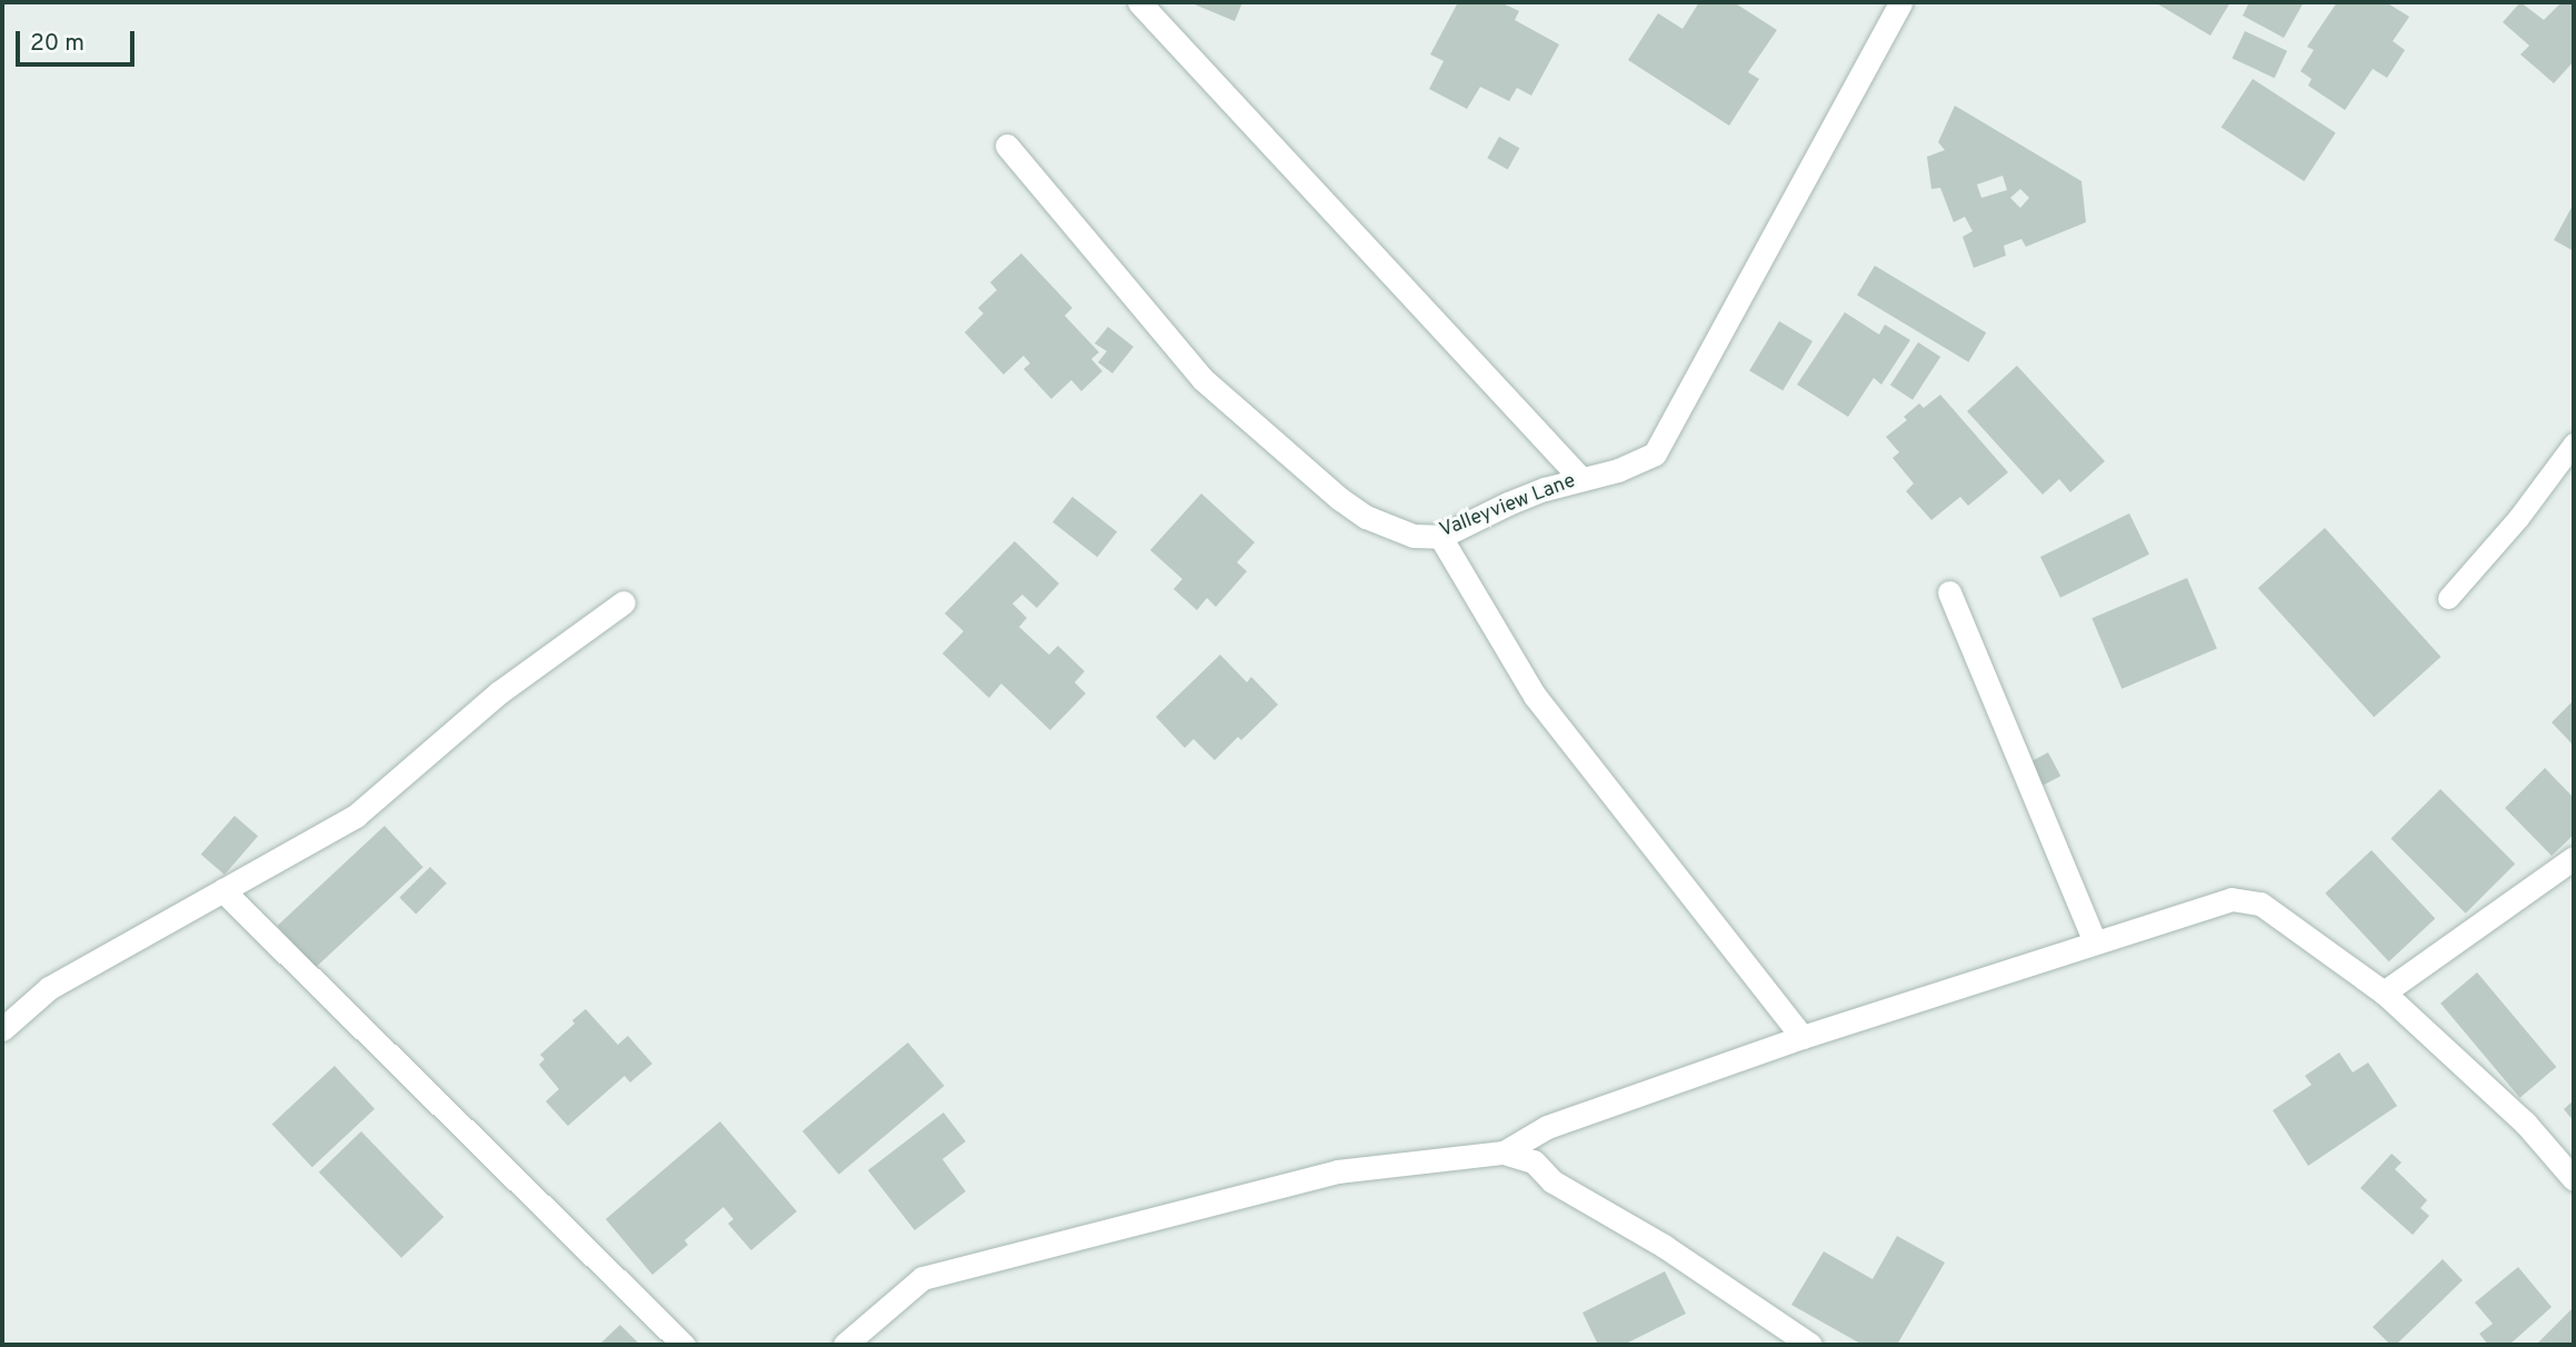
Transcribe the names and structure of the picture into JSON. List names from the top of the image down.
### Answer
{
  "streets": {
    "street": ["Valleyview Lane"]
  },
  "scale_bar": "20 m"
}
